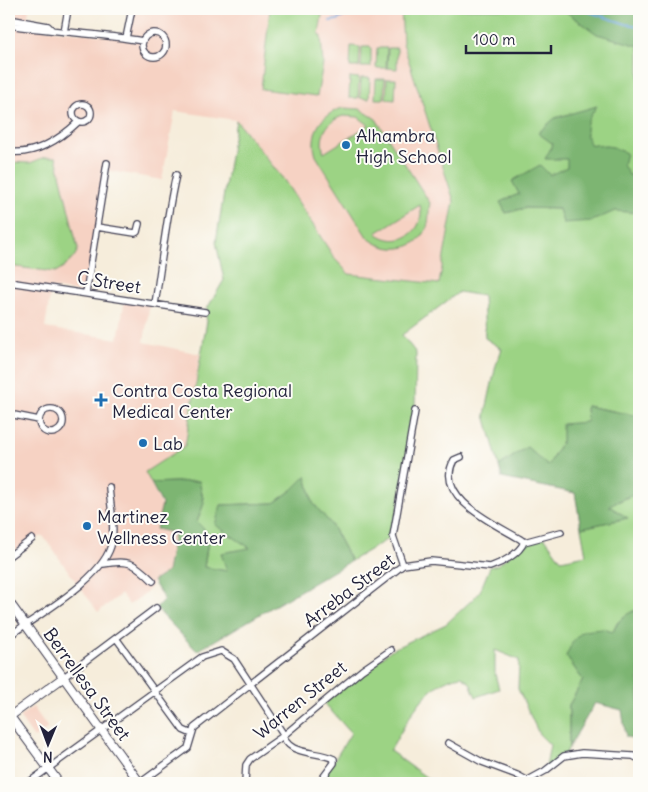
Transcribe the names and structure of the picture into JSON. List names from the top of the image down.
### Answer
{
  "streets": {
    "main road": ["Berrellesa Street"],
    "street": ["C Street", "Arreba Street", "Warren Street"]
  },
  "crossings": [
    ["Arreba Street", "Berrellesa Street"]
  ],
  "places": {
    "other": ["Alhambra High School", "Lab", "Martinez Wellness Center"],
    "health": ["Contra Costa Regional Medical Center"]
  },
  "scale_bar": "100 m",
  "north": "bottom"
}
